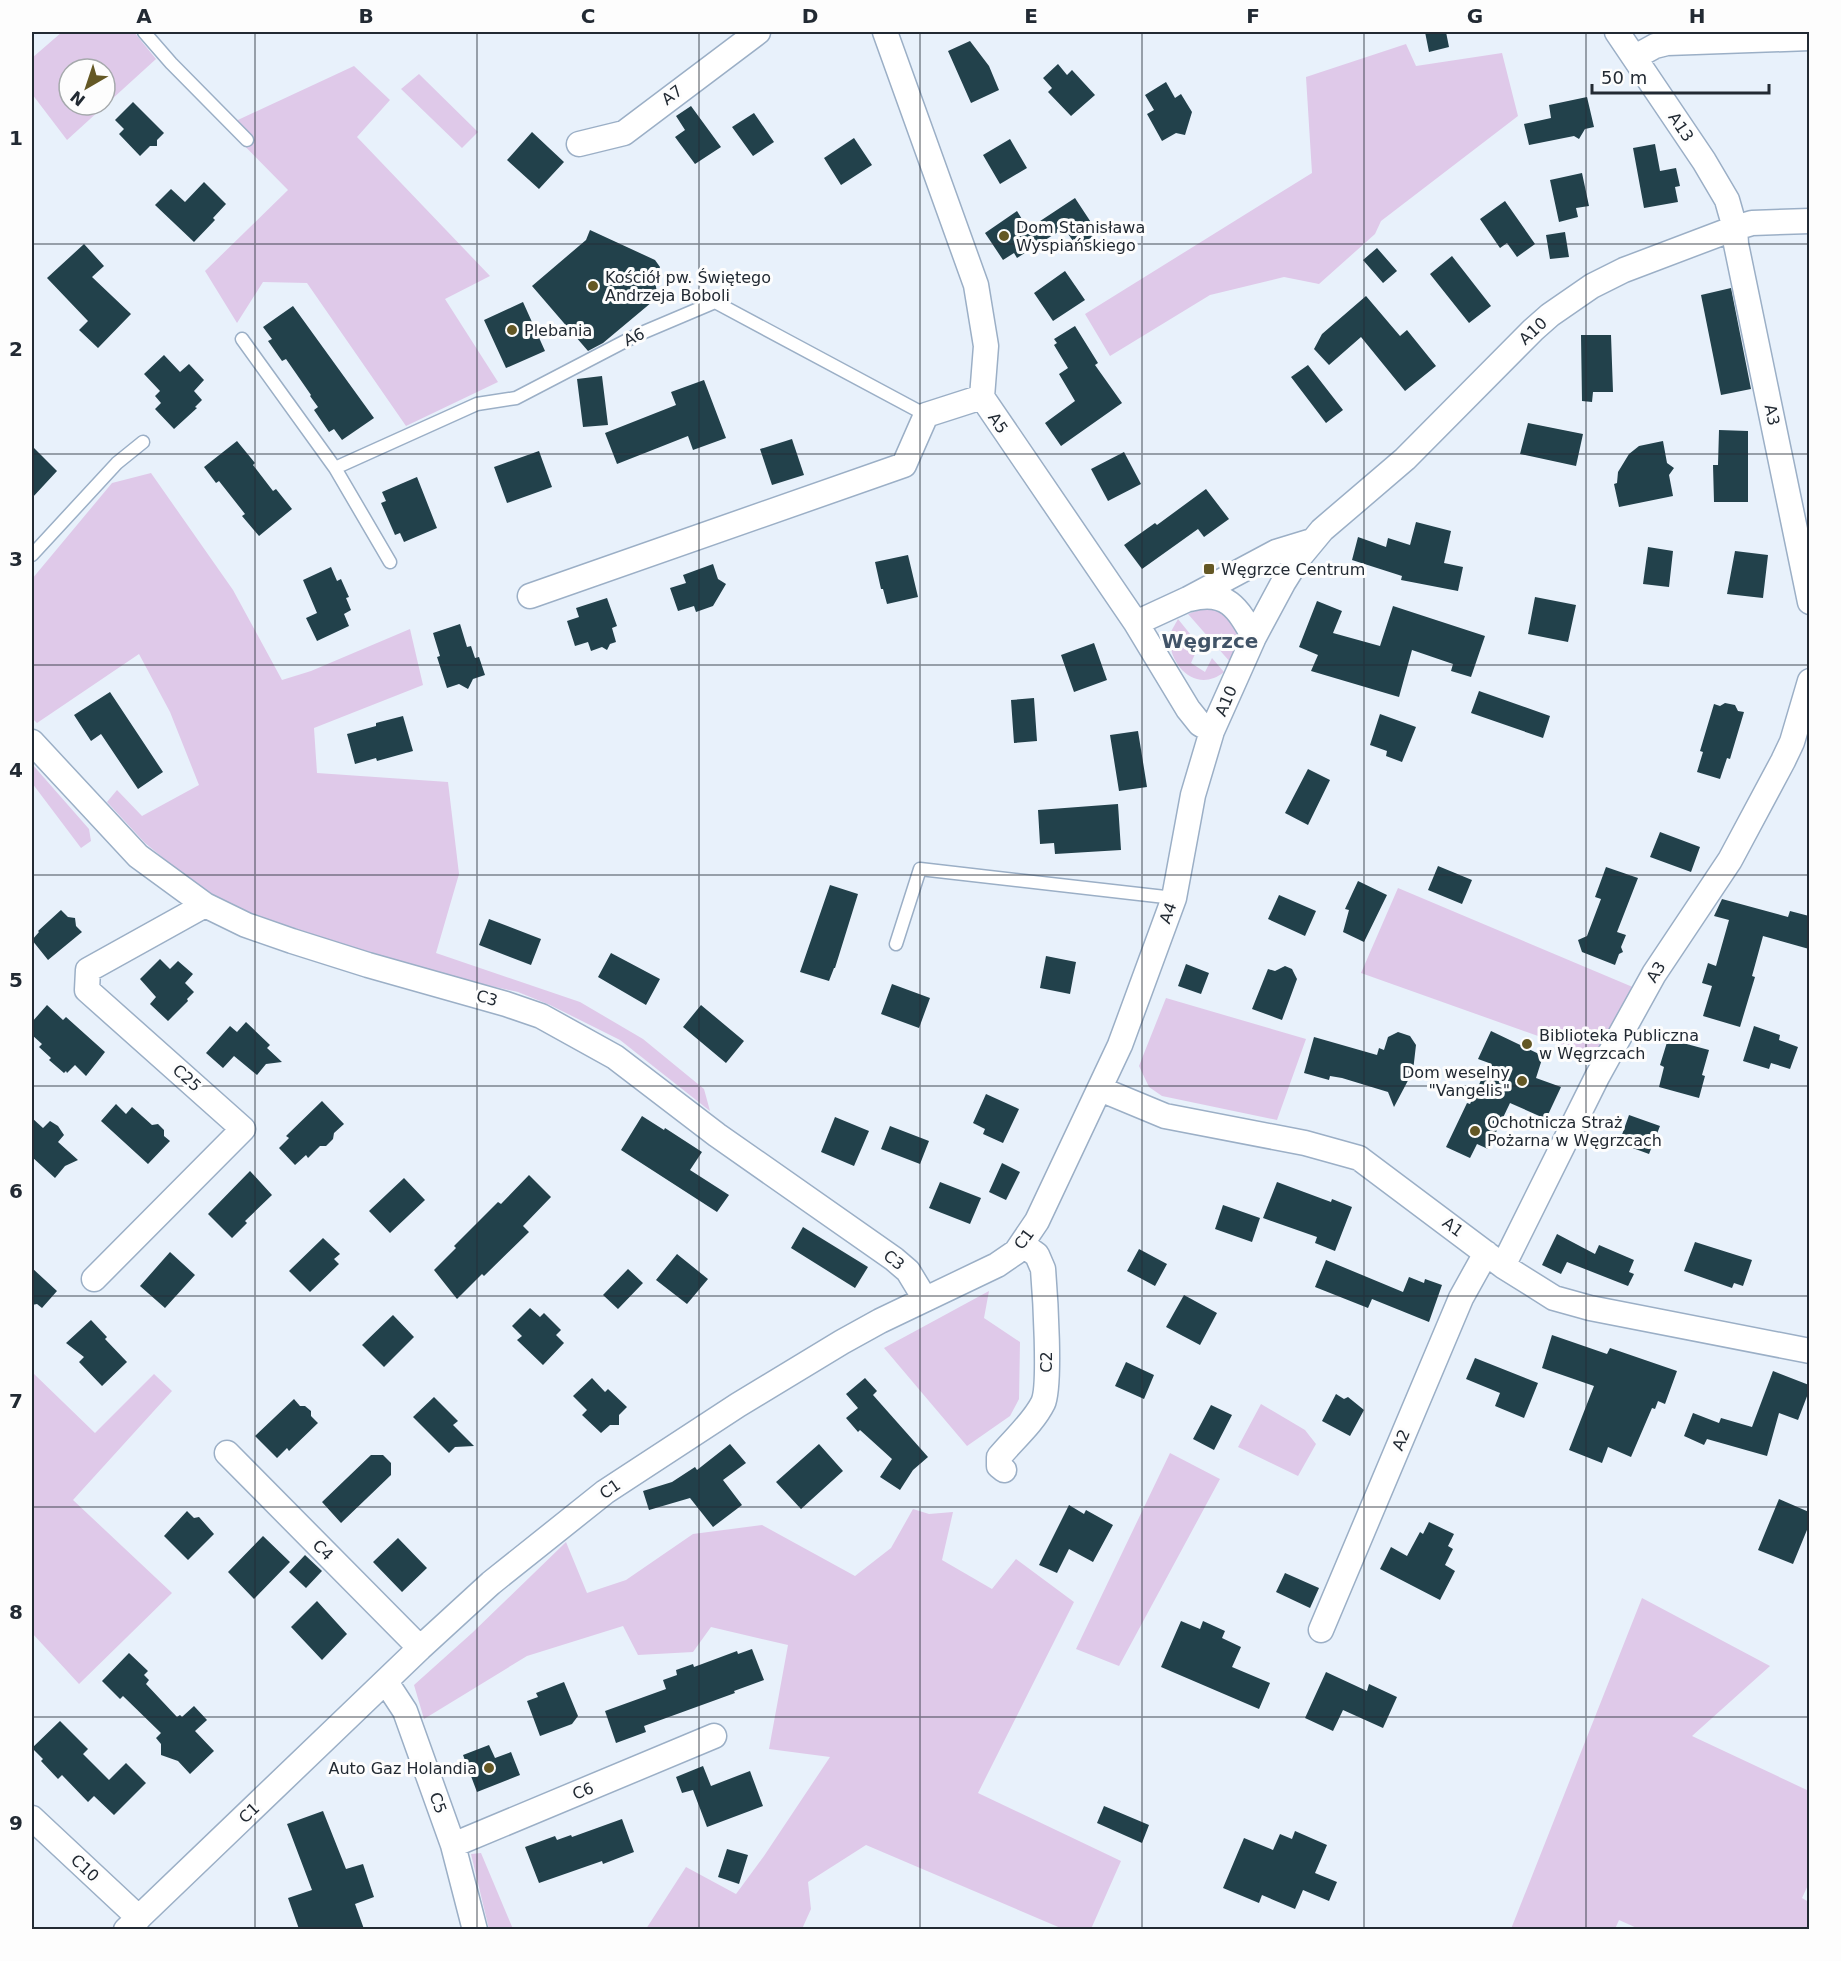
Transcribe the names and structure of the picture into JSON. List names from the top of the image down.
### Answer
{
  "streets": {
    "street": [
      "A7",
      "A13",
      "A10",
      "A3",
      "A5",
      "A4",
      "C3",
      "C25",
      "A1",
      "C1",
      "C2",
      "A2",
      "C4",
      "C6",
      "C5",
      "C10"
    ],
    "lane": ["A6"]
  },
  "crossings": [
    ["A13", "A10"],
    ["A13", "A3"],
    ["A10", "A3"],
    ["A10", "A5"],
    ["A10", "A4"],
    ["A3", "A1"],
    ["A3", "A2"],
    ["A5", "A4"],
    ["A4", "A1"],
    ["A4", "C1"],
    ["C3", "C25"],
    ["C3", "C1"],
    ["A1", "C1"],
    ["A1", "A2"],
    ["C1", "C2"],
    ["C1", "C4"],
    ["C1", "C5"],
    ["C1", "C10"],
    ["C6", "C5"]
  ],
  "districts": ["Węgrzce"],
  "places": {
    "other": [
      "Dom Stanisława Wyspiańskiego",
      "Kościół pw. Świętego Andrzeja Boboli",
      "Plebania",
      "Biblioteka Publiczna w Węgrzcach",
      "Dom weselny \"Vangelis\"",
      "Ochotnicza Straż Pożarna w Węgrzcach",
      "Auto Gaz Holandia"
    ],
    "transit": ["Węgrzce Centrum"]
  },
  "scale_bar": "50 m",
  "north": "bottom left",
  "grid": {
    "columns": [
      "A",
      "B",
      "C",
      "D",
      "E",
      "F",
      "G",
      "H"
    ],
    "rows": [
      "1",
      "2",
      "3",
      "4",
      "5",
      "6",
      "7",
      "8",
      "9"
    ]
  }
}
